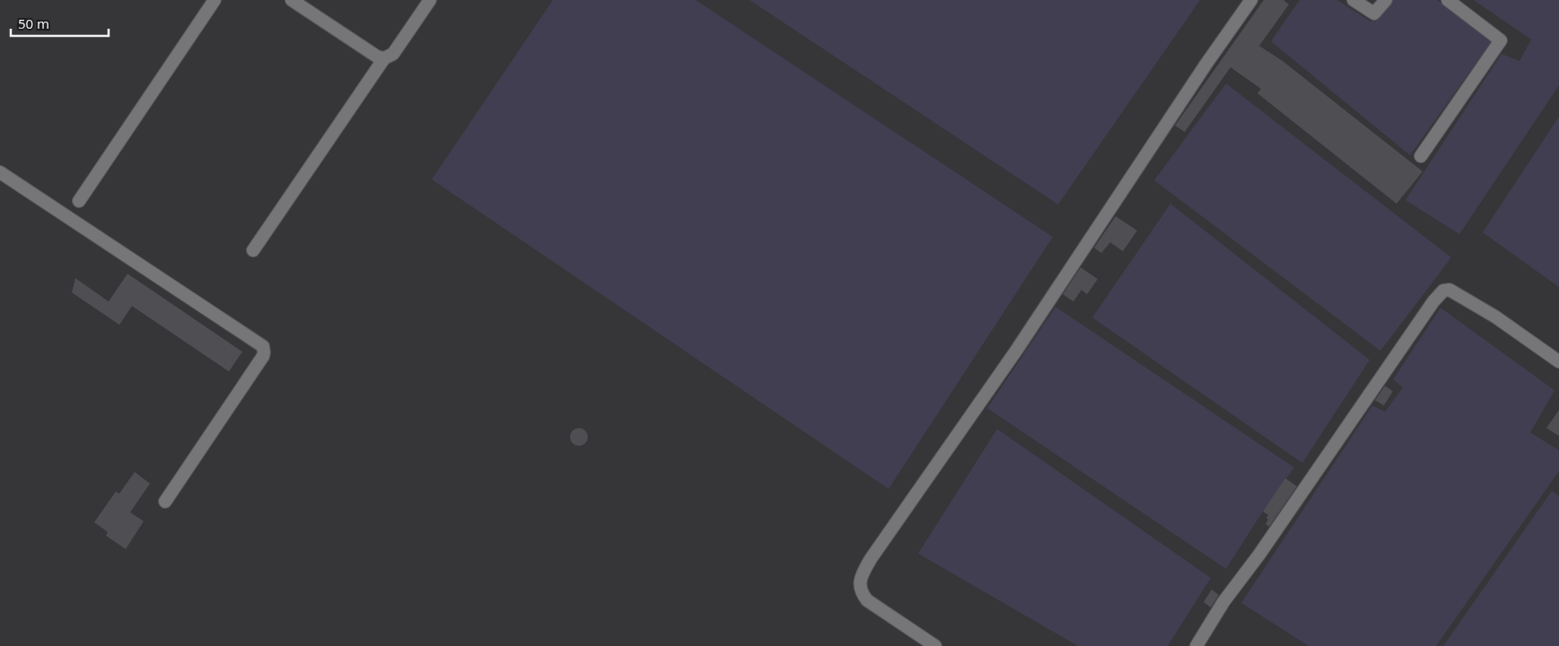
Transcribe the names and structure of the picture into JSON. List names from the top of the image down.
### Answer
{
  "scale_bar": "50 m"
}
